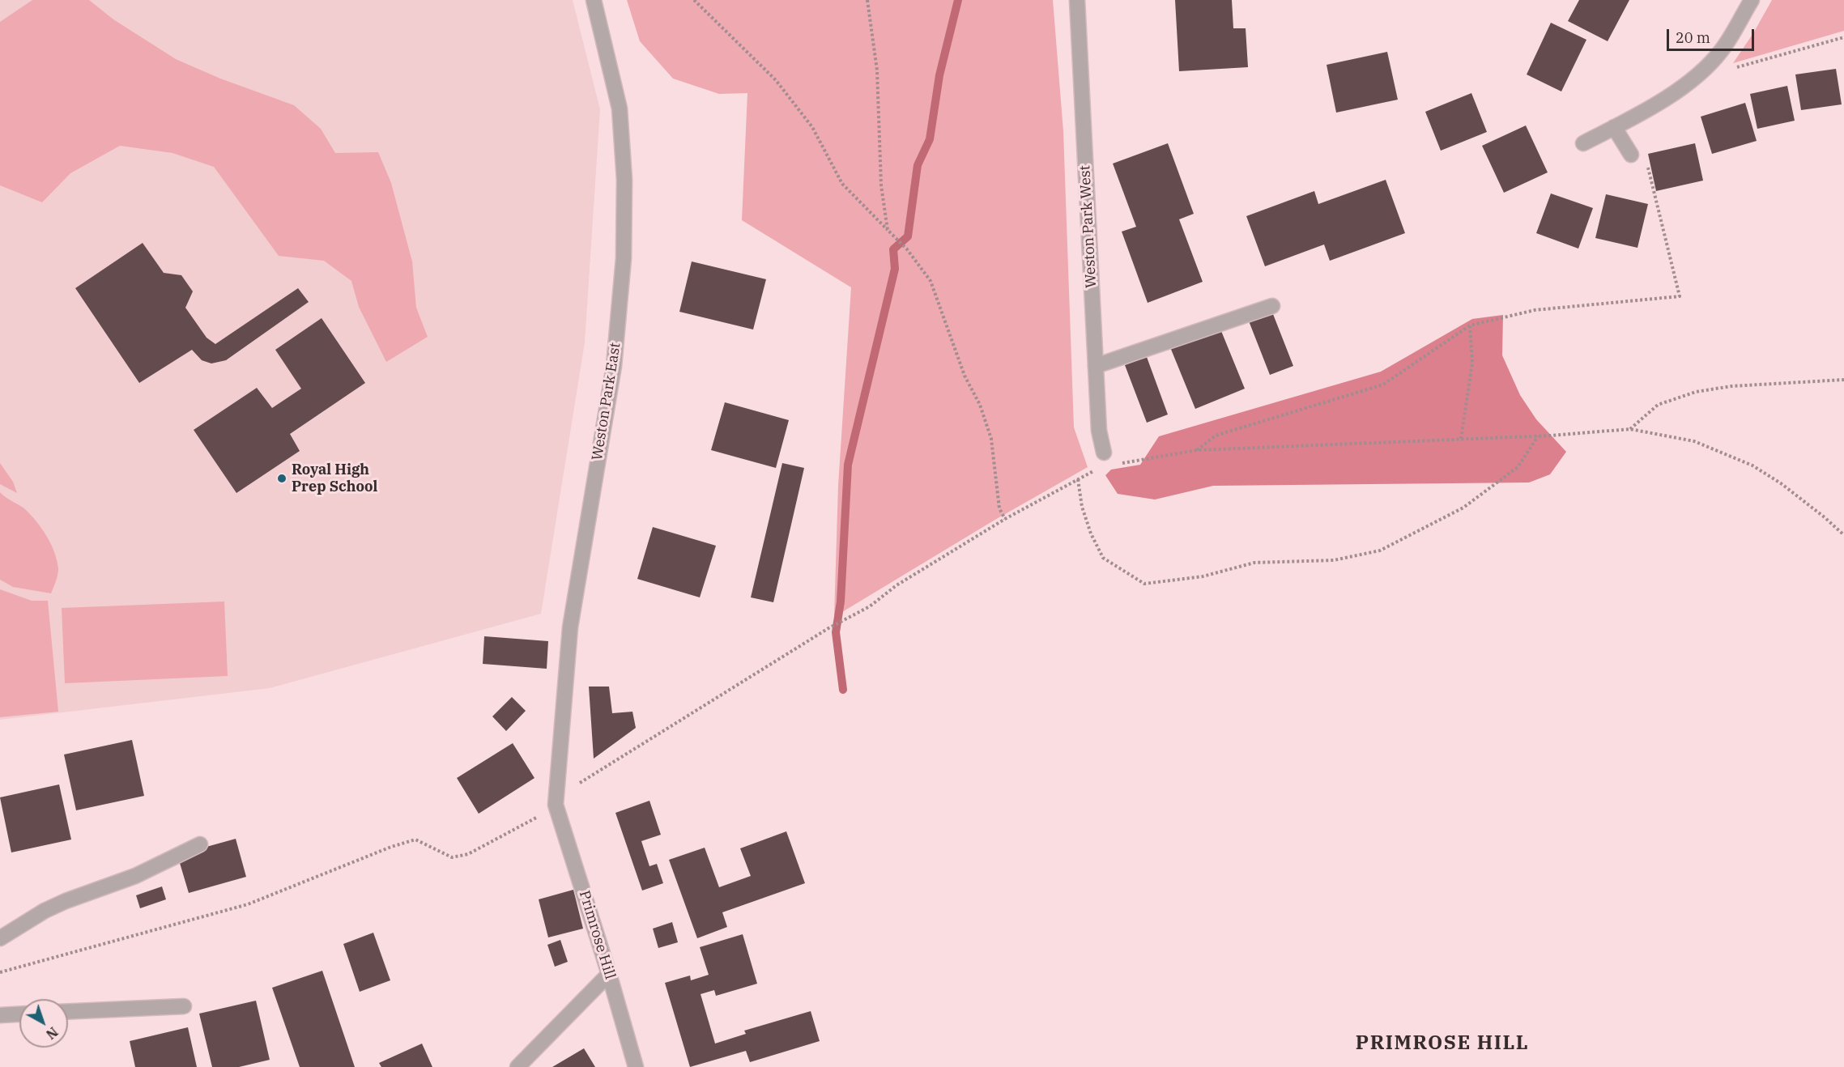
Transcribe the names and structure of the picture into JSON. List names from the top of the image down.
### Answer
{
  "streets": {
    "street": ["Weston Park West", "Weston Park East", "Primrose Hill"]
  },
  "crossings": [
    ["Weston Park East", "Primrose Hill"]
  ],
  "districts": ["PRIMROSE HILL"],
  "places": ["Royal High Prep School"],
  "scale_bar": "20 m",
  "north": "bottom right"
}
